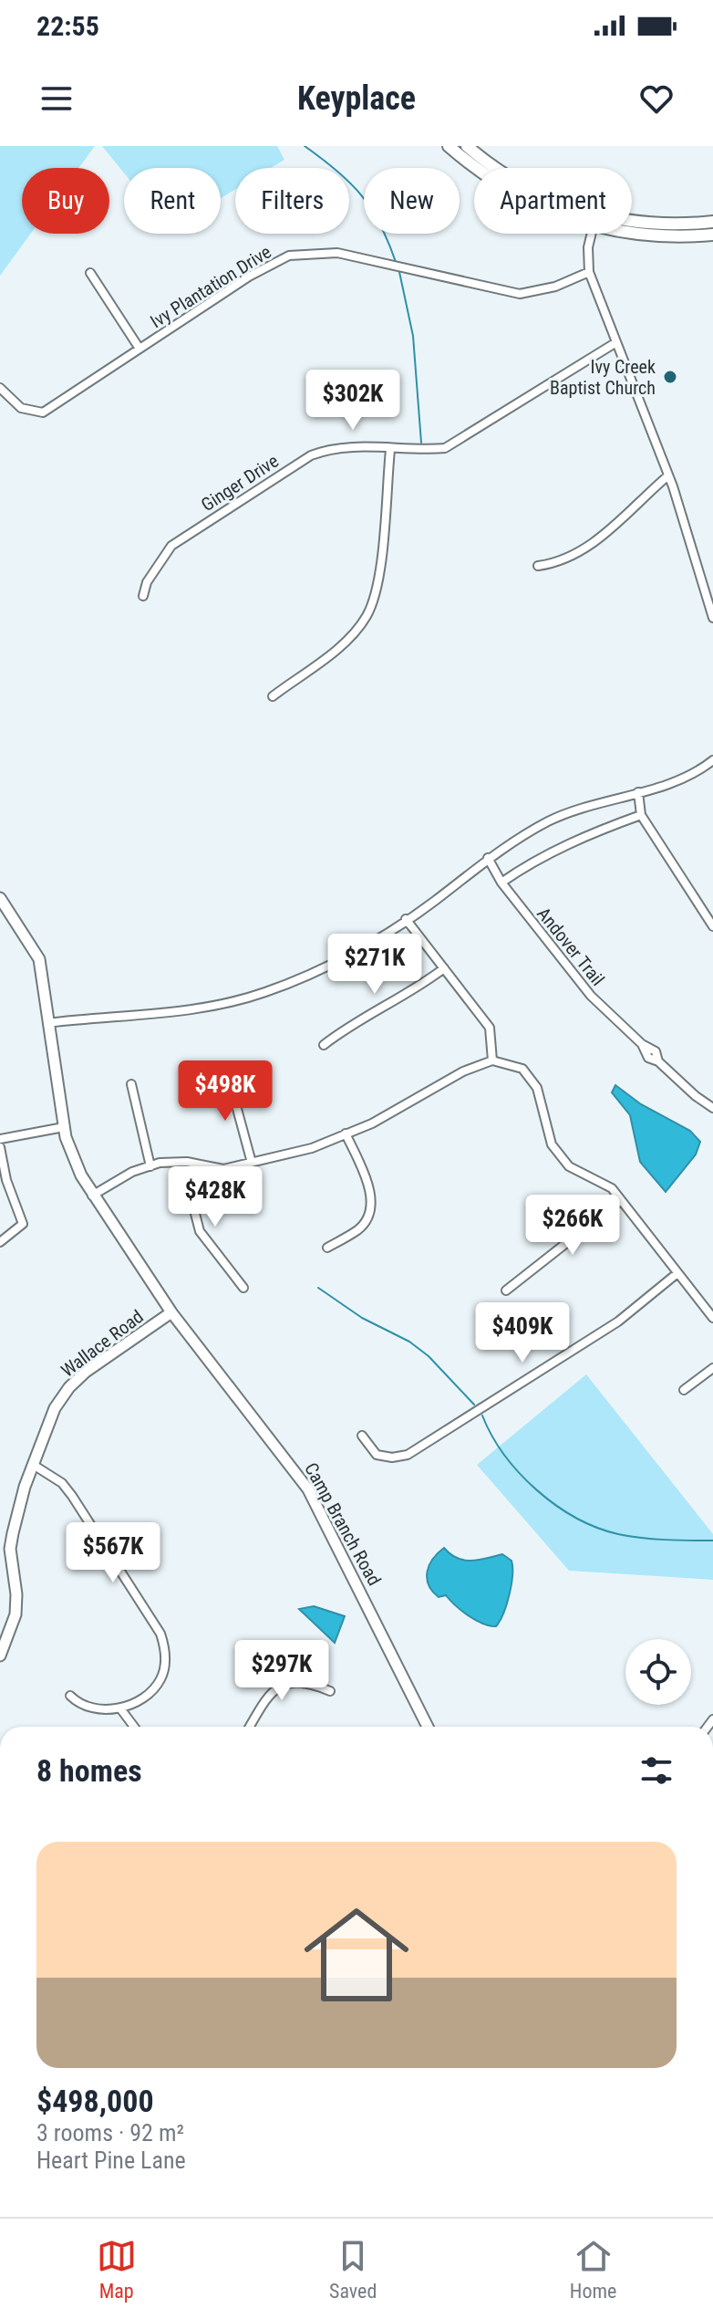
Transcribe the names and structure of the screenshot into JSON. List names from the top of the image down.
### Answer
{
  "streets": {
    "street": [
      "Ivy Plantation Drive",
      "Ginger Drive",
      "Andover Trail",
      "Wallace Road",
      "Camp Branch Road"
    ]
  },
  "crossings": [
    ["Wallace Road", "Camp Branch Road"]
  ],
  "places": ["Ivy Creek Baptist Church"],
  "page": {
    "status": "22:55",
    "header": "Keyplace",
    "chip": [
      "Buy",
      "Rent",
      "Filters",
      "New",
      "Apartment"
    ],
    "price": [
      "$302K",
      "$271K",
      "$498K",
      "$428K",
      "$266K",
      "$409K",
      "$567K",
      "$297K"
    ],
    "heading": "8 homes",
    "list": [
      {
        "name": "$498,000",
        "note": "3 rooms · 92 m² · Heart Pine Lane"
      }
    ],
    "tabs": ["Map", "Saved", "Home"]
  }
}
